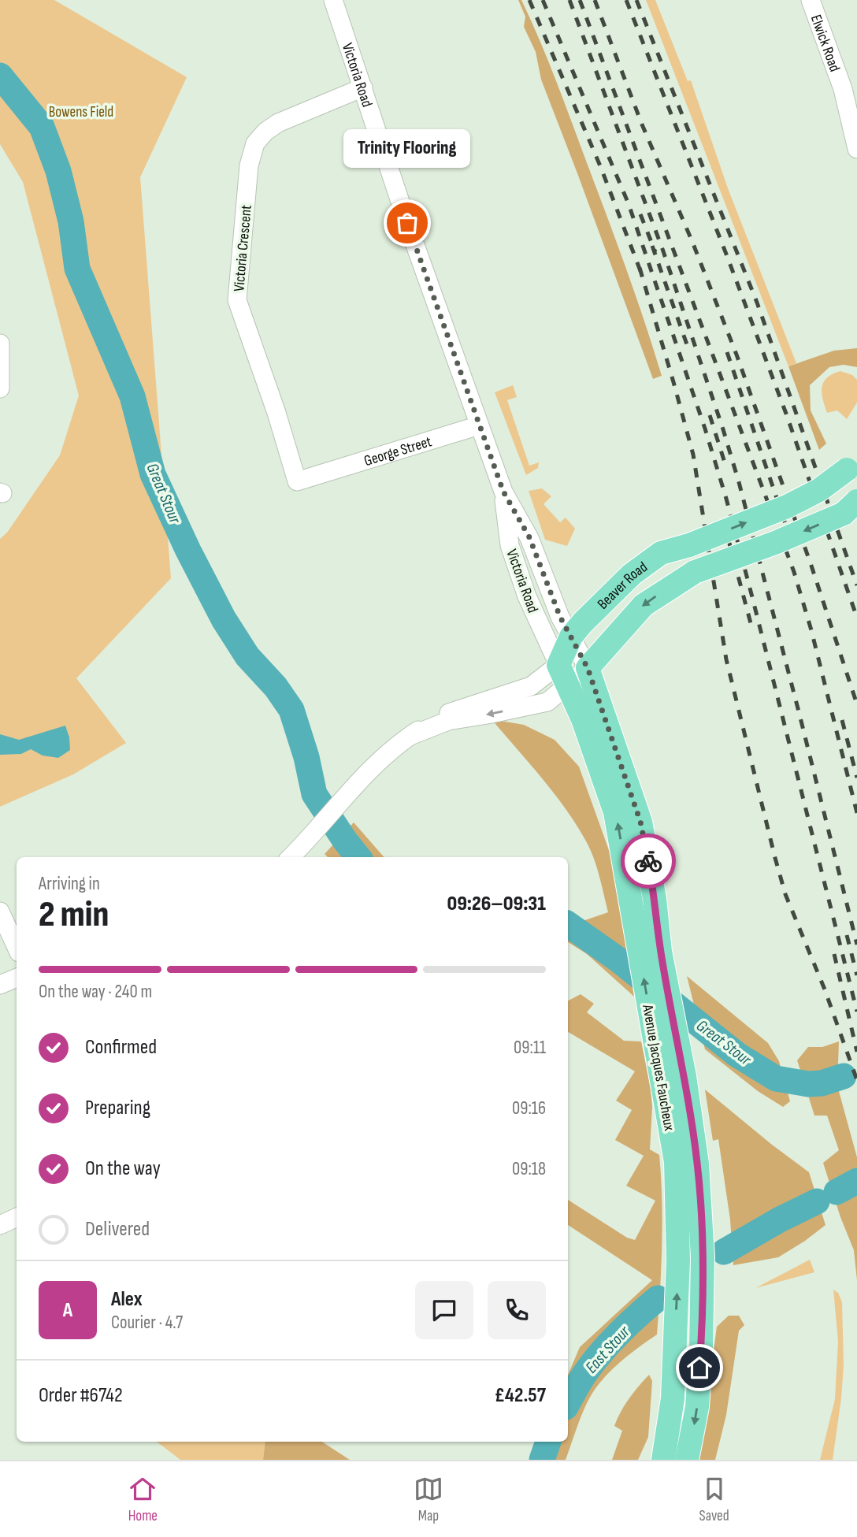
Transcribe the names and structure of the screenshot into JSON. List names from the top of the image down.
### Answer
{
  "streets": {
    "main road": ["Beaver Road", "Avenue Jacques Faucheux"],
    "street": [
      "Elwick Road",
      "Victoria Road",
      "Victoria Crescent",
      "George Street"
    ]
  },
  "crossings": [
    ["Victoria Road", "Victoria Crescent"],
    ["Victoria Road", "George Street"],
    ["Victoria Road", "Beaver Road"],
    ["Victoria Road", "Avenue Jacques Faucheux"],
    ["Victoria Crescent", "George Street"],
    ["Beaver Road", "Avenue Jacques Faucheux"]
  ],
  "water": ["Great Stour", "East Stour"],
  "parks": ["Bowens Field"],
  "places": ["Trinity Flooring"],
  "page": {
    "bubble": "Trinity Flooring",
    "heading": ["2 min", "Arriving in", "09:26–09:31"],
    "panel": [
      "Alex",
      "Courier · 4.7",
      "Order #6742",
      "£42.57"
    ],
    "bar": "On the way · 240 m",
    "list": [
      ["Confirmed", "09:11"],
      ["Preparing", "09:16"],
      ["On the way", "09:18"],
      "Delivered"
    ],
    "round": "A",
    "tabs": ["Home", "Map", "Saved"]
  }
}
